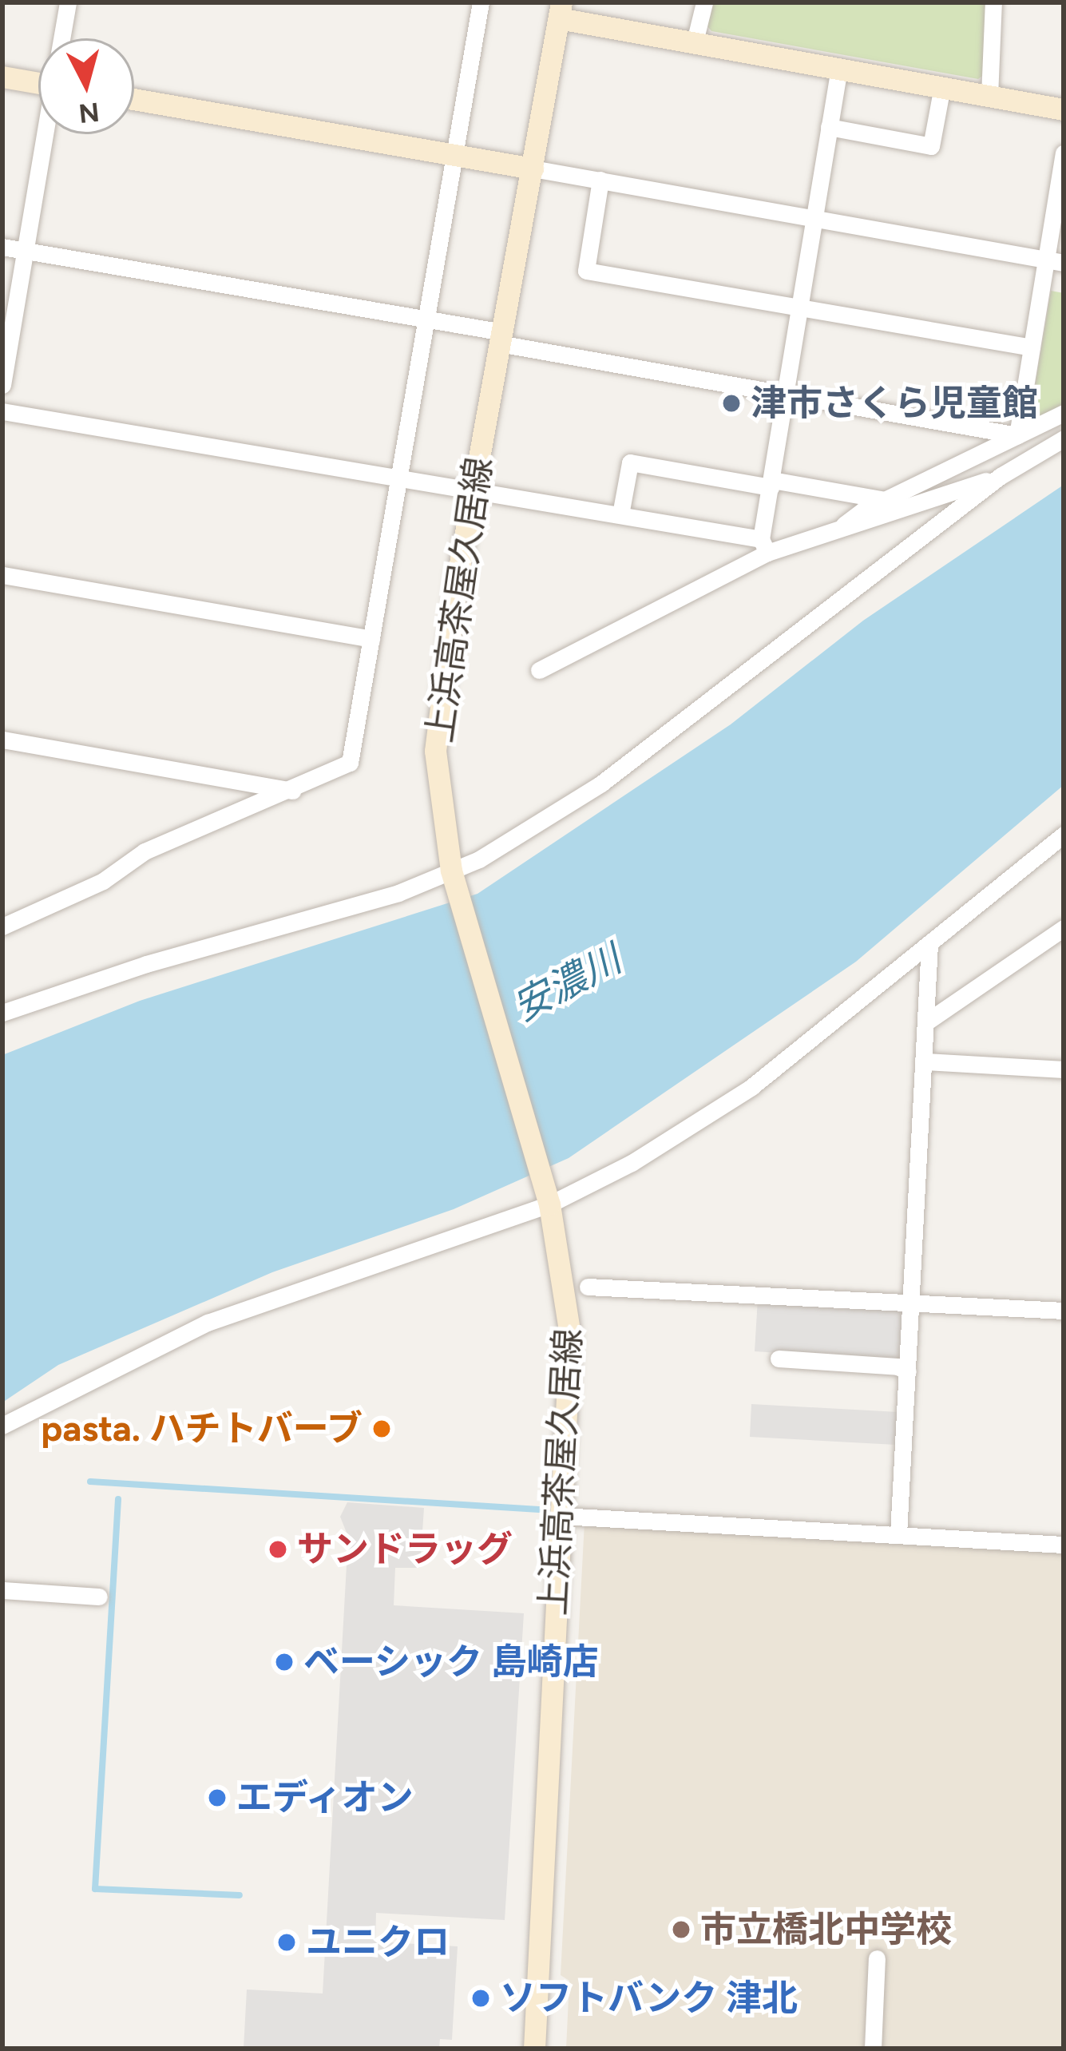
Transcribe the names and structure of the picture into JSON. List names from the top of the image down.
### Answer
{
  "streets": {
    "main road": ["上浜高茶屋久居線"]
  },
  "water": ["安濃川"],
  "places": [
    "津市さくら児童館",
    "pasta. ハチトバーブ",
    "サンドラッグ",
    "ベーシック 島崎店",
    "エディオン",
    "市立橋北中学校",
    "ユニクロ",
    "ソフトバンク 津北"
  ],
  "north": "bottom"
}
